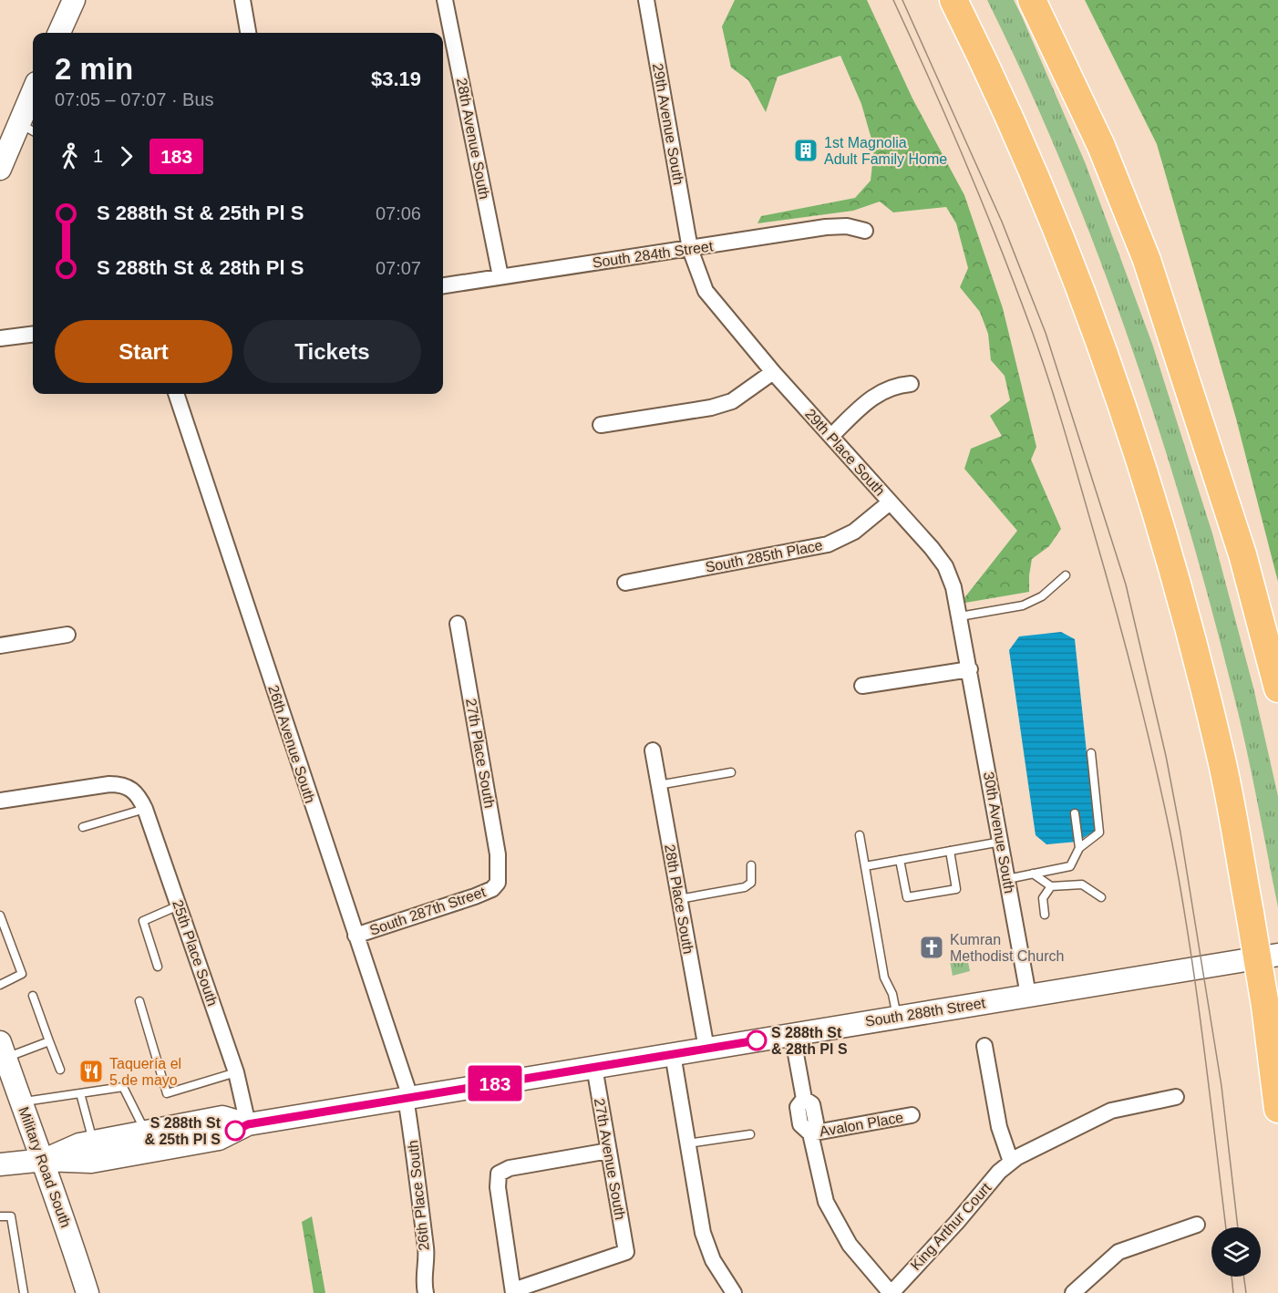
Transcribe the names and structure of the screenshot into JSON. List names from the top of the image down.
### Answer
{
  "streets": {
    "main road": ["South 288th Street", "Military Road South"],
    "street": [
      "29th Avenue South",
      "28th Avenue South",
      "South 284th Street",
      "29th Place South",
      "South 285th Place",
      "26th Avenue South",
      "27th Place South",
      "30th Avenue South",
      "28th Place South",
      "South 287th Street",
      "25th Place South",
      "Avalon Place",
      "27th Avenue South",
      "26th Place South",
      "King Arthur Court"
    ]
  },
  "crossings": [
    ["29th Avenue South", "South 284th Street"],
    ["29th Avenue South", "29th Place South"],
    ["28th Avenue South", "South 284th Street"],
    ["South 284th Street", "29th Place South"],
    ["29th Place South", "South 285th Place"],
    ["29th Place South", "30th Avenue South"],
    ["26th Avenue South", "South 287th Street"],
    ["26th Avenue South", "South 288th Street"],
    ["26th Avenue South", "26th Place South"],
    ["27th Place South", "South 287th Street"],
    ["30th Avenue South", "South 288th Street"],
    ["28th Place South", "South 288th Street"],
    ["25th Place South", "South 288th Street"],
    ["South 288th Street", "27th Avenue South"],
    ["South 288th Street", "Military Road South"],
    ["South 288th Street", "26th Place South"]
  ],
  "places": {
    "building": ["1st Magnolia Adult Family Home"],
    "church": ["Kumran Methodist Church"],
    "other": ["S 288th St & 28th Pl S", "S 288th St & 25th Pl S"],
    "restaurant": ["Taquería el 5 de mayo"]
  },
  "lines": ["bus line 183"],
  "page": {
    "on_map": "183",
    "heading": ["2 min", "07:05 – 07:07 · Bus", "$3.19"],
    "legs": ["1", "183"],
    "list": [
      {
        "name": "S 288th St & 25th Pl S",
        "value": "07:06"
      },
      {
        "name": "S 288th St & 28th Pl S",
        "value": "07:07"
      }
    ],
    "buttons": ["Start", "Tickets"]
  }
}
